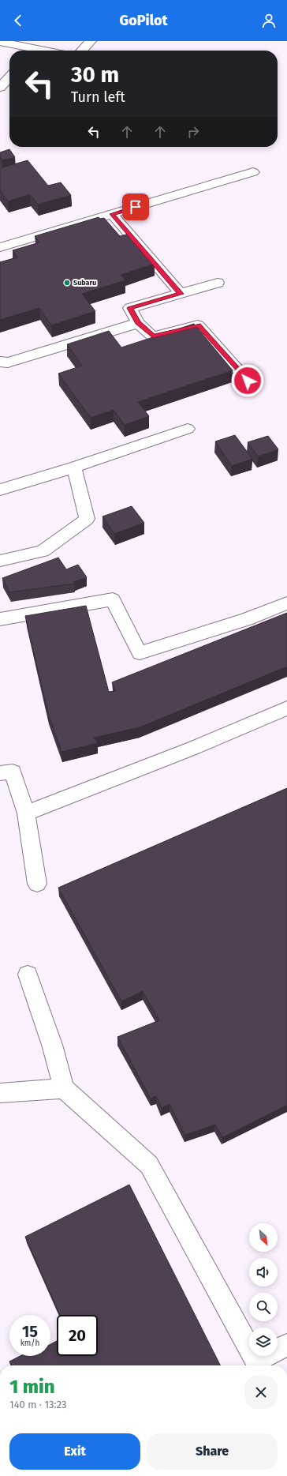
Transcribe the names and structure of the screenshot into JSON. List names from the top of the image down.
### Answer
{
  "places": ["Subaru"],
  "north": "bottom right",
  "page": {
    "header": "GoPilot",
    "turn": ["30 m", "Turn left"],
    "speed": "15 km/h",
    "limit": "20",
    "heading": ["1 min", "140 m · 13:23"],
    "buttons": ["Exit", "Share"]
  }
}
